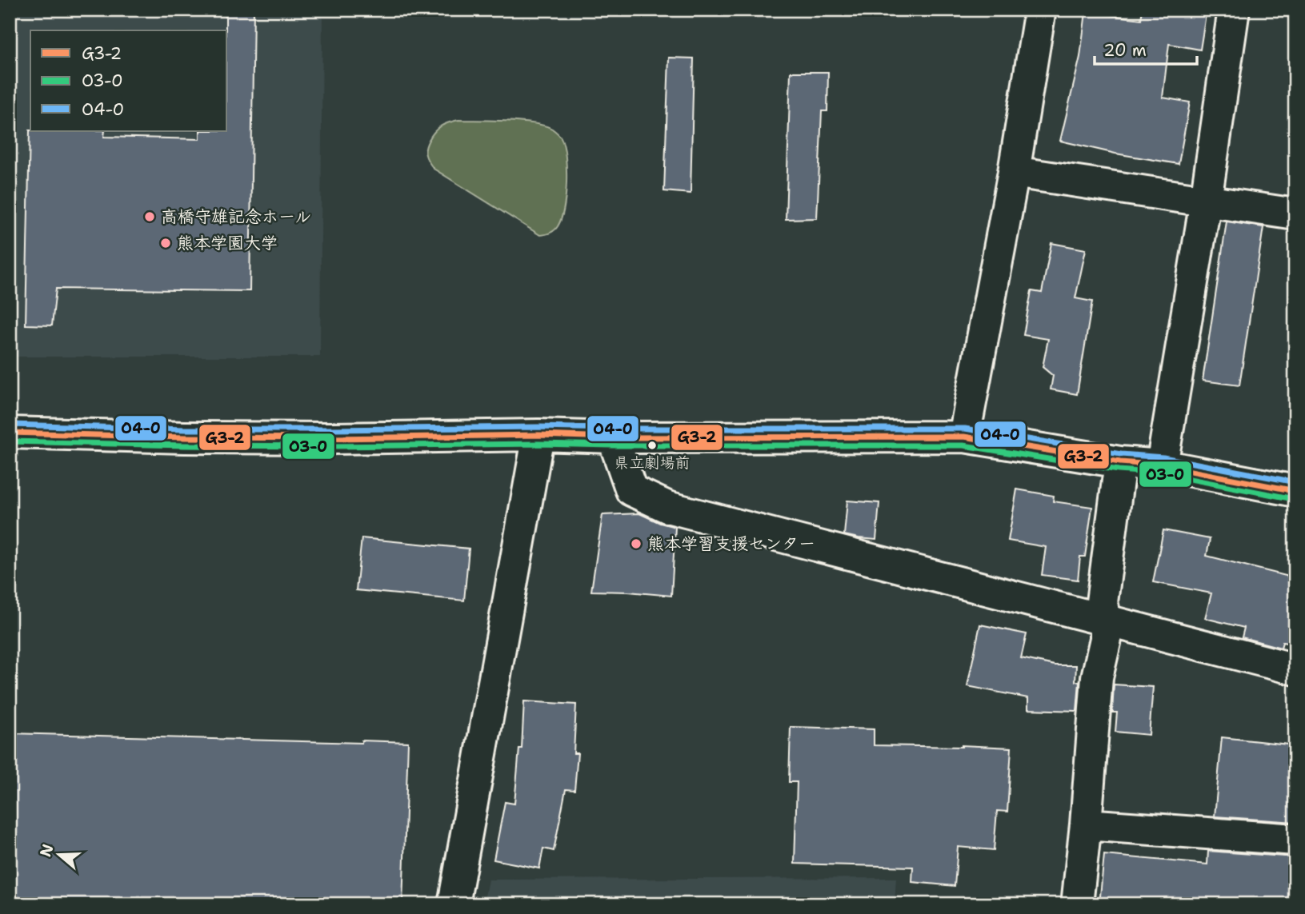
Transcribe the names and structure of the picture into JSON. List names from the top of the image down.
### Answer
{
  "places": [
    "高橋守雄記念ホール",
    "熊本学園大学",
    "県立劇場前",
    "熊本学習支援センター"
  ],
  "lines": ["transit line O4-0", "transit line G3-2", "transit line O3-0"],
  "legend": ["G3-2", "O3-0", "O4-0"],
  "scale_bar": "20 m",
  "north": "left"
}
